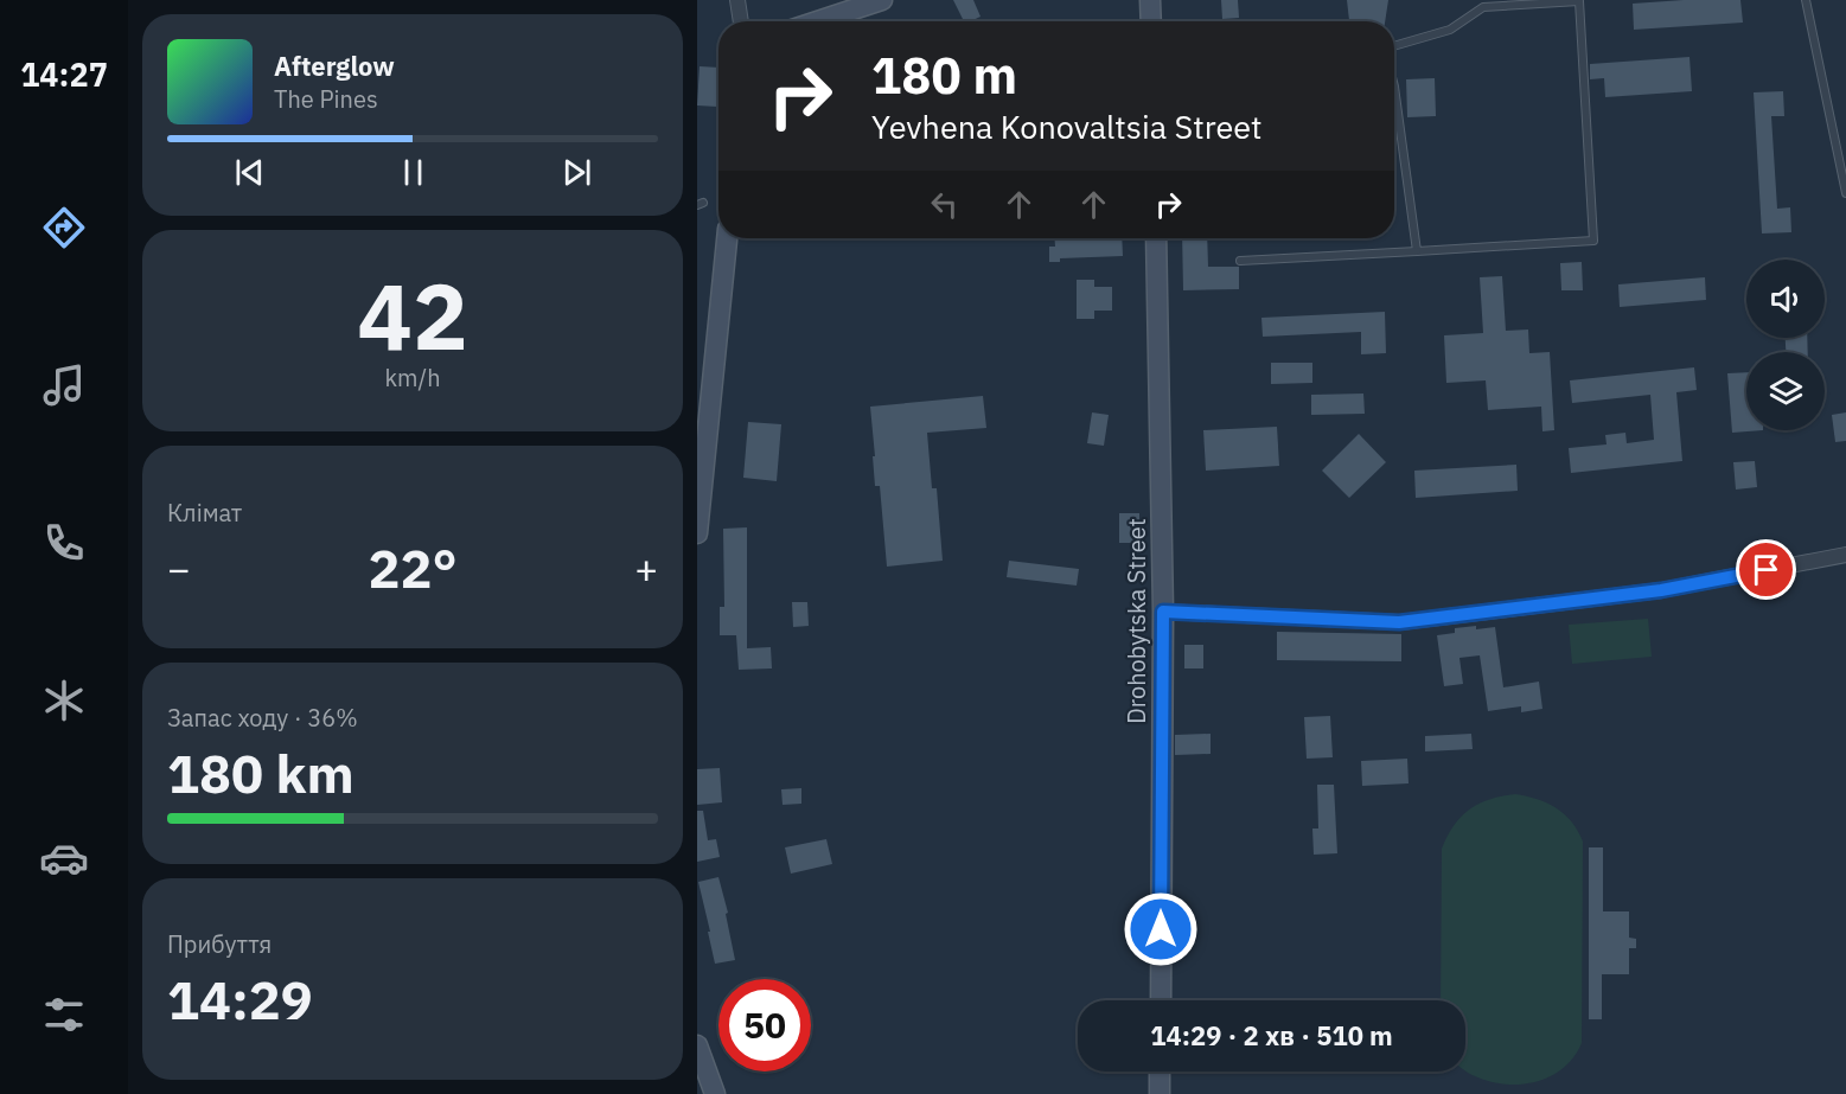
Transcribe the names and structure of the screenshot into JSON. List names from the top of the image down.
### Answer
{
  "streets": {
    "main road": ["Drohobytska Street"]
  },
  "page": {
    "tabs": "14:27",
    "turn": ["180 m", "Yevhena Konovaltsia Street"],
    "song": ["Afterglow", "The Pines"],
    "tile": [
      ["42", "km/h"],
      "Клімат",
      ["Запас ходу · 36%", "180 km"],
      ["Прибуття", "14:29"]
    ],
    "heat": ["−", "22°", "+"],
    "limit": "50",
    "trip": "14:29 · 2 хв · 510 m"
  }
}
